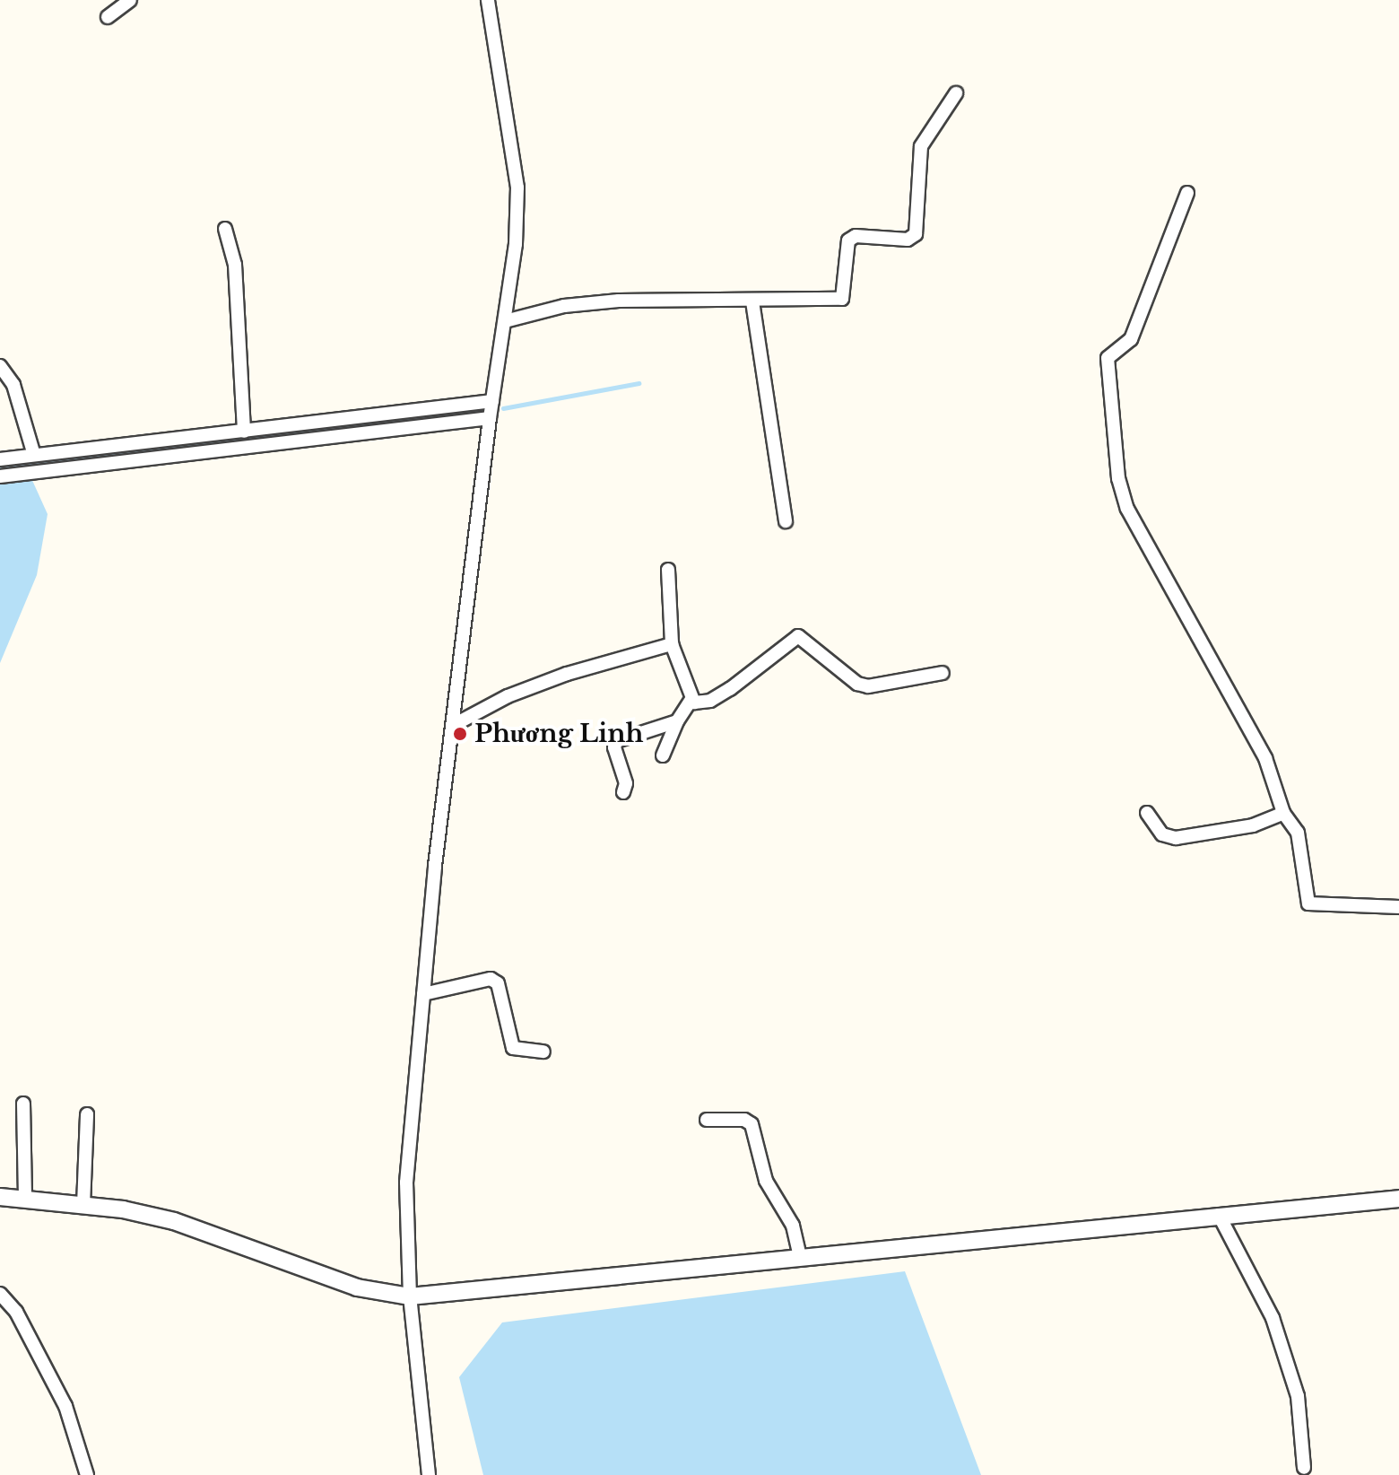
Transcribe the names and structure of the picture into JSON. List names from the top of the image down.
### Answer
{
  "places": ["Phương Linh"]
}
